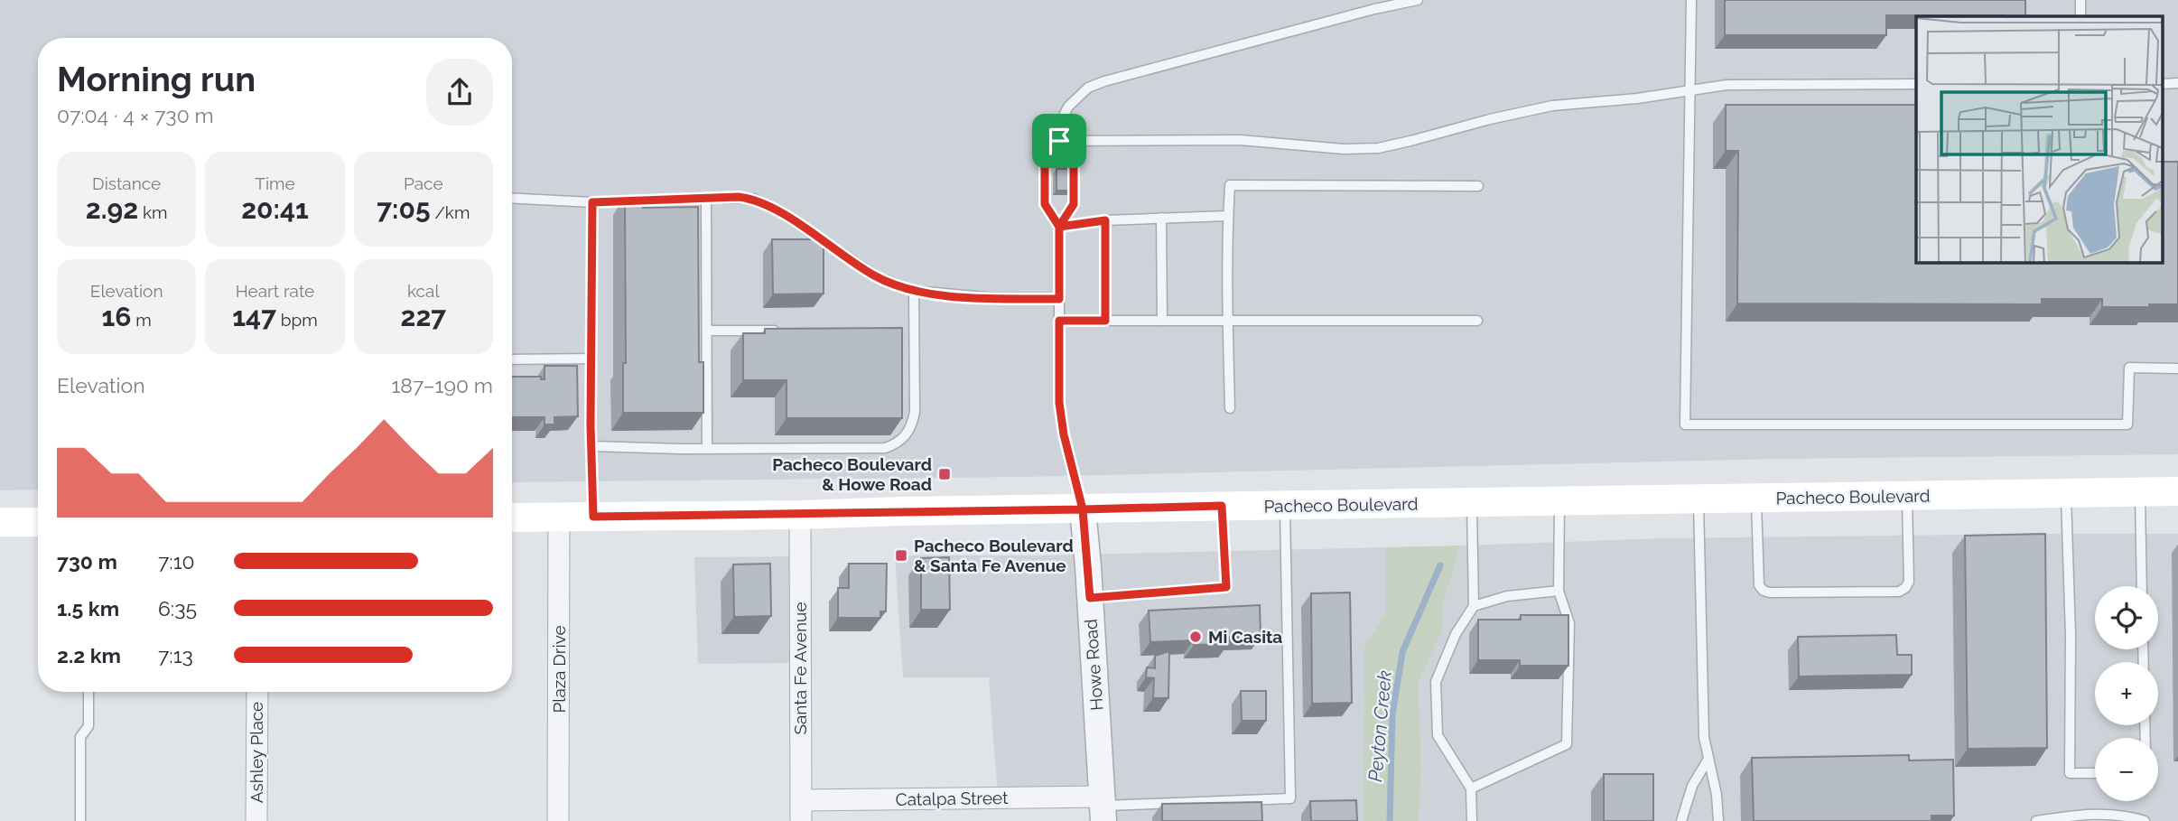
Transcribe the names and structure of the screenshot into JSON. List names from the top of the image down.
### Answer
{
  "streets": {
    "main road": ["Pacheco Boulevard"],
    "street": [
      "Howe Road",
      "Santa Fe Avenue",
      "Plaza Drive",
      "Ashley Place",
      "Catalpa Street"
    ]
  },
  "crossings": [
    ["Pacheco Boulevard", "Howe Road"],
    ["Pacheco Boulevard", "Santa Fe Avenue"],
    ["Pacheco Boulevard", "Plaza Drive"],
    ["Howe Road", "Catalpa Street"],
    ["Santa Fe Avenue", "Catalpa Street"]
  ],
  "water": ["Peyton Creek"],
  "places": {
    "transit": ["Pacheco Boulevard & Howe Road", "Pacheco Boulevard & Santa Fe Avenue"],
    "other": ["Mi Casita"]
  },
  "page": {
    "heading": ["Morning run", "07:04 · 4 × 730 m"],
    "stats": [
      ["Distance", "2.92 km"],
      ["Time", "20:41"],
      ["Pace", "7:05 /km"],
      ["Elevation", "16 m"],
      ["Heart rate", "147 bpm"],
      ["kcal", "227"]
    ],
    "chart": ["Elevation", "187–190 m"],
    "list": [
      {
        "name": "730 m",
        "note": "7:10"
      },
      {
        "name": "1.5 km",
        "note": "6:35"
      },
      {
        "name": "2.2 km",
        "note": "7:13"
      }
    ],
    "map_buttons": ["+", "−"]
  }
}
